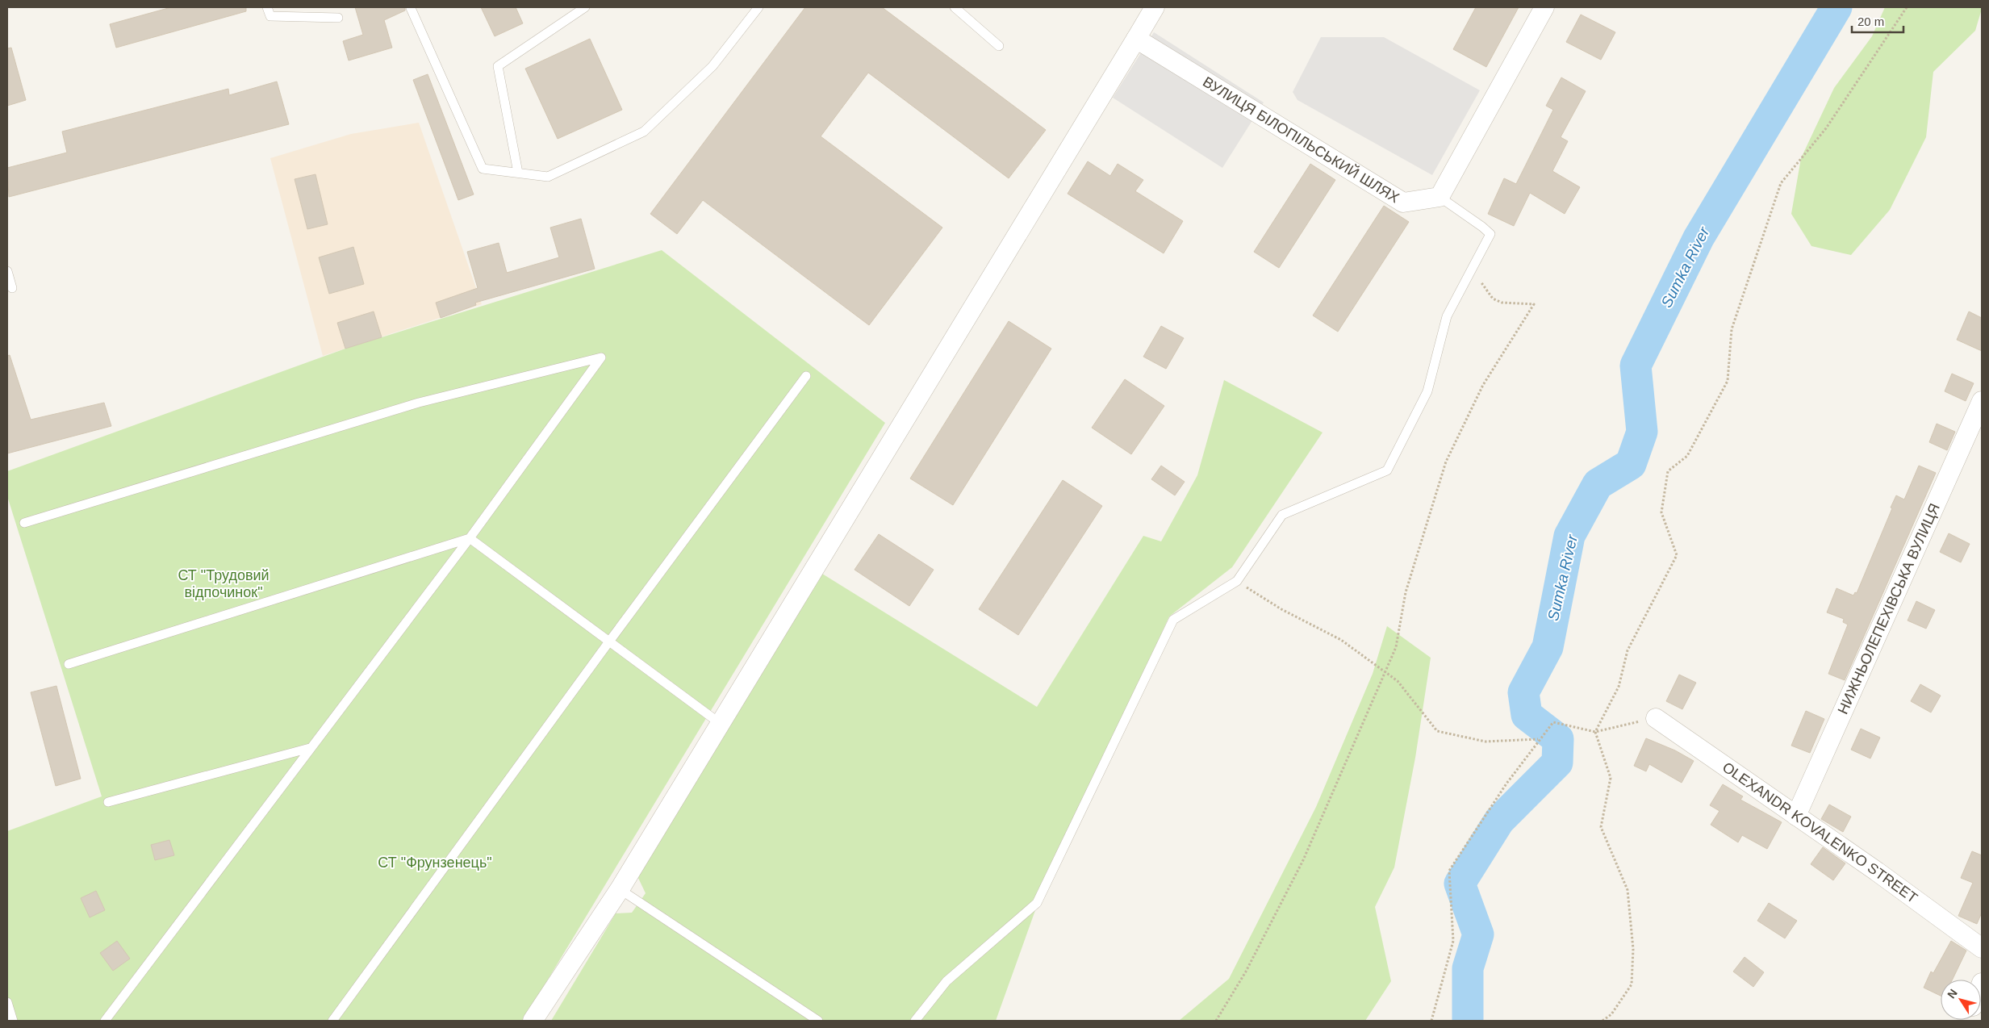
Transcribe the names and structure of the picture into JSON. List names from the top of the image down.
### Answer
{
  "streets": {
    "street": ["ВУЛИЦЯ БІЛОПІЛЬСЬКИЙ ШЛЯХ", "НИЖНЬОЛЕПЕХІВСЬКА ВУЛИЦЯ", "OLEXANDR KOVALENKO STREET"]
  },
  "crossings": [
    ["НИЖНЬОЛЕПЕХІВСЬКА ВУЛИЦЯ", "OLEXANDR KOVALENKO STREET"]
  ],
  "water": ["Sumka River"],
  "parks": ["СТ \"Трудовий відпочинок\"", "СТ \"Фрунзенець\""],
  "scale_bar": "20 m",
  "north": "top left"
}
